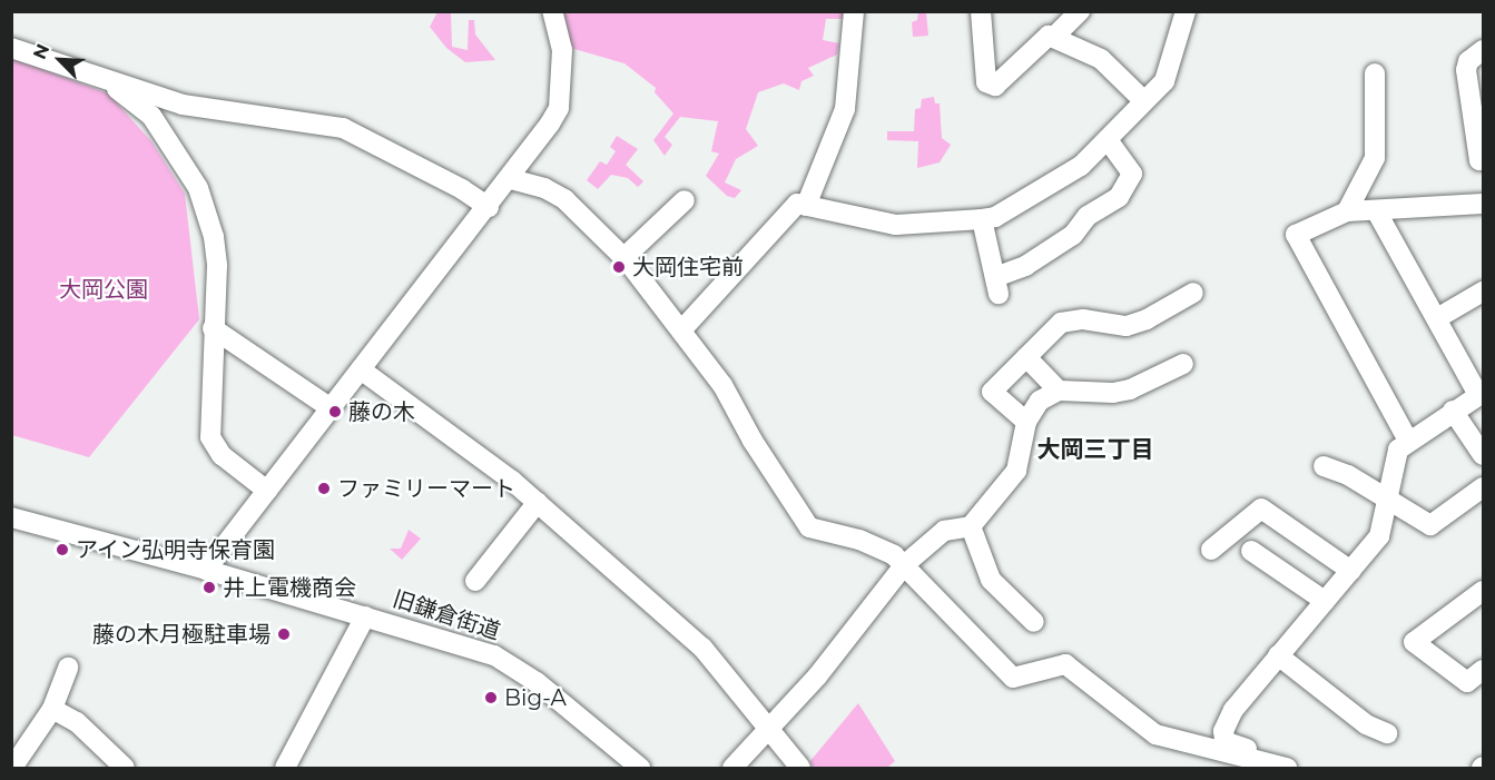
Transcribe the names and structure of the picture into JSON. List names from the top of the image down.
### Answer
{
  "streets": {
    "street": ["旧鎌倉街道"]
  },
  "districts": ["大岡三丁目"],
  "parks": ["大岡公園"],
  "places": [
    "大岡住宅前",
    "藤の木",
    "ファミリーマート",
    "アイン弘明寺保育園",
    "井上電機商会",
    "藤の木月極駐車場",
    "Big-A"
  ],
  "north": "top left"
}
